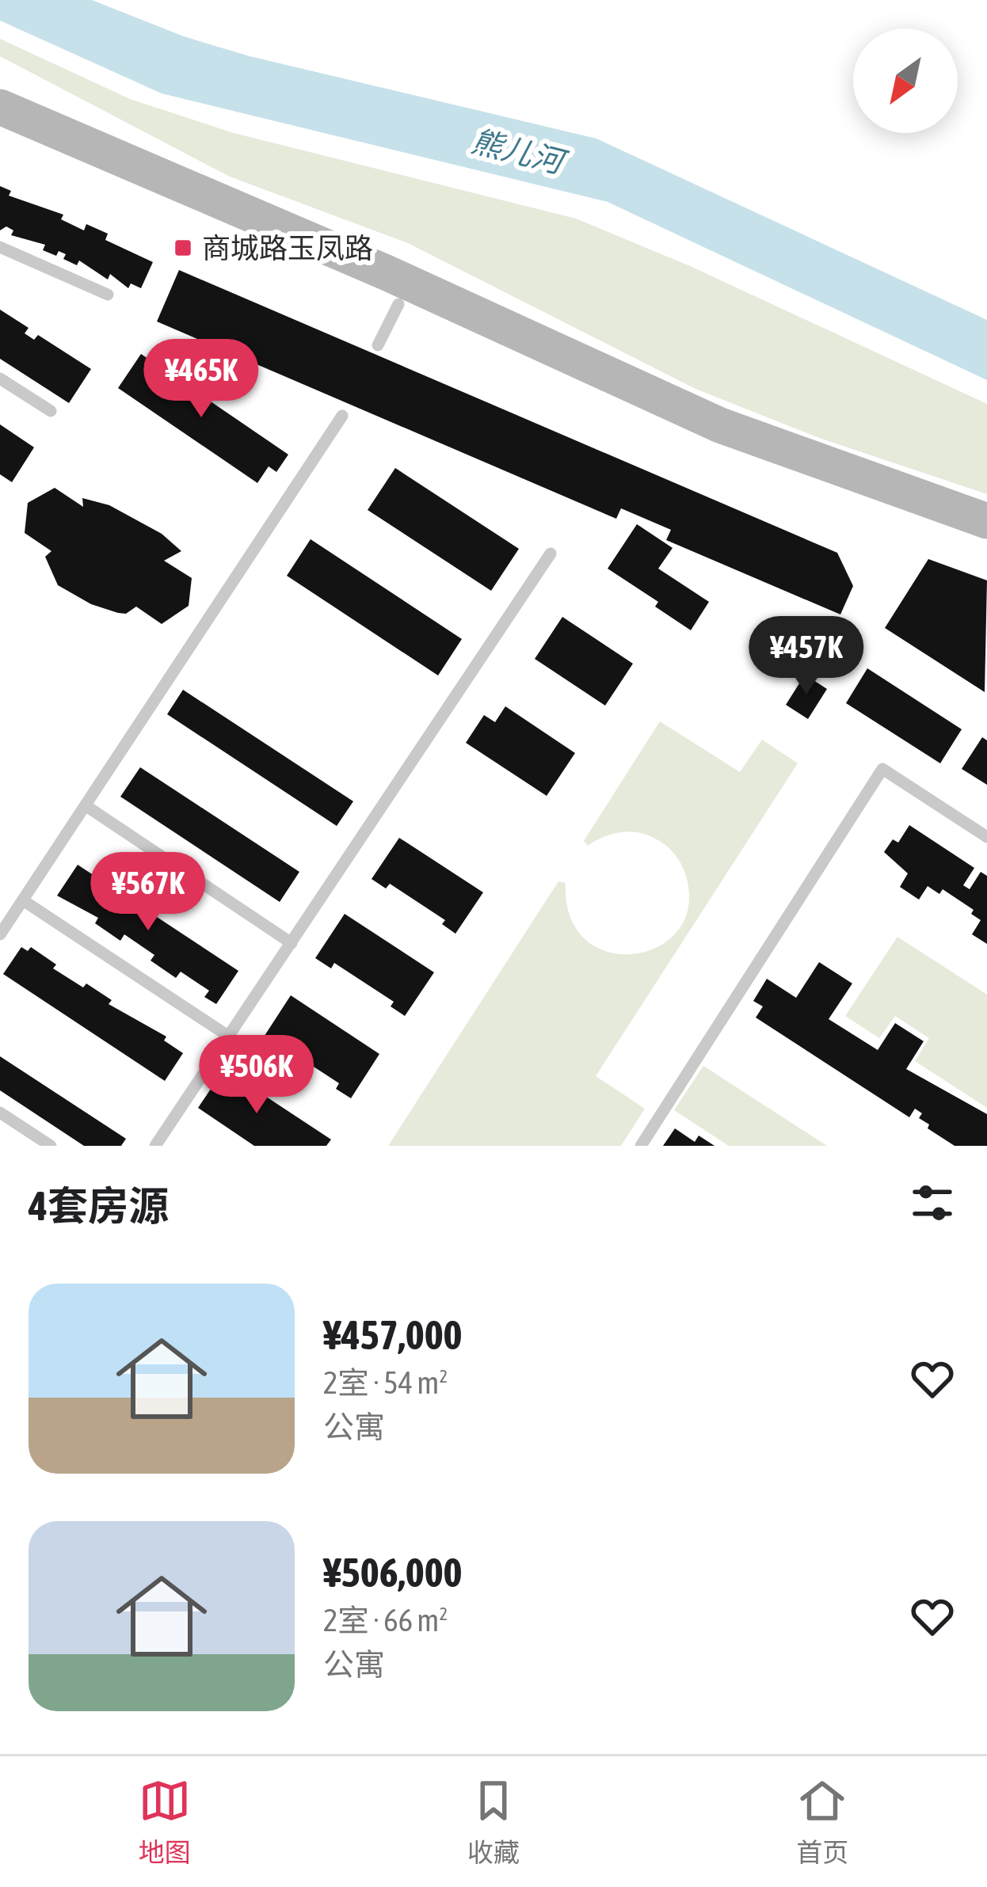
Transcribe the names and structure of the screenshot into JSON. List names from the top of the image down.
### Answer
{
  "water": ["熊儿河"],
  "places": {
    "transit": ["商城路玉凤路"]
  },
  "north": "bottom left",
  "page": {
    "price": [
      "¥465K",
      "¥457K",
      "¥567K",
      "¥506K"
    ],
    "heading": "4套房源",
    "list": [
      {
        "name": "¥457,000",
        "note": "2室 · 54 m² · 公寓"
      },
      {
        "name": "¥506,000",
        "note": "2室 · 66 m² · 公寓"
      }
    ],
    "tabs": ["地图", "收藏", "首页"]
  }
}
